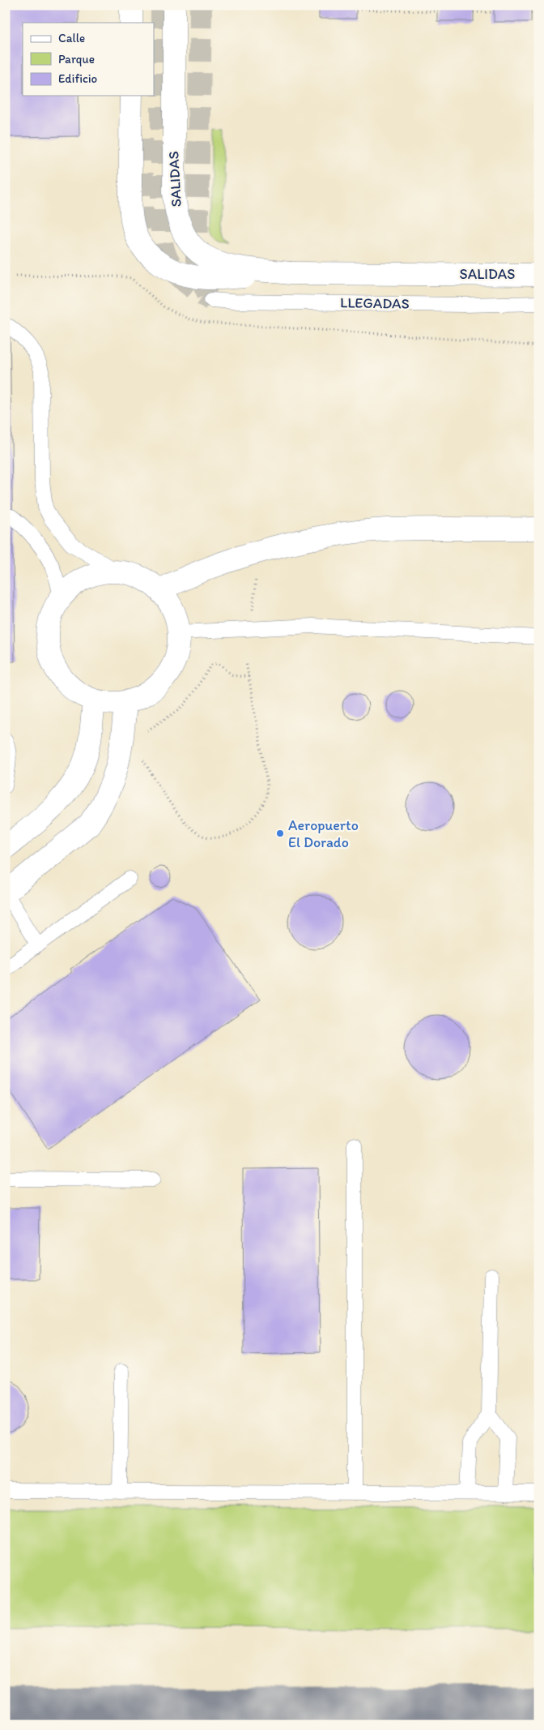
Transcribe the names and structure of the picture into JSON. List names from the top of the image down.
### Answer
{
  "streets": {
    "street": ["SALIDAS"],
    "lane": ["LLEGADAS"]
  },
  "places": ["Aeropuerto El Dorado"],
  "legend": ["Calle", "Parque", "Edificio"]
}
